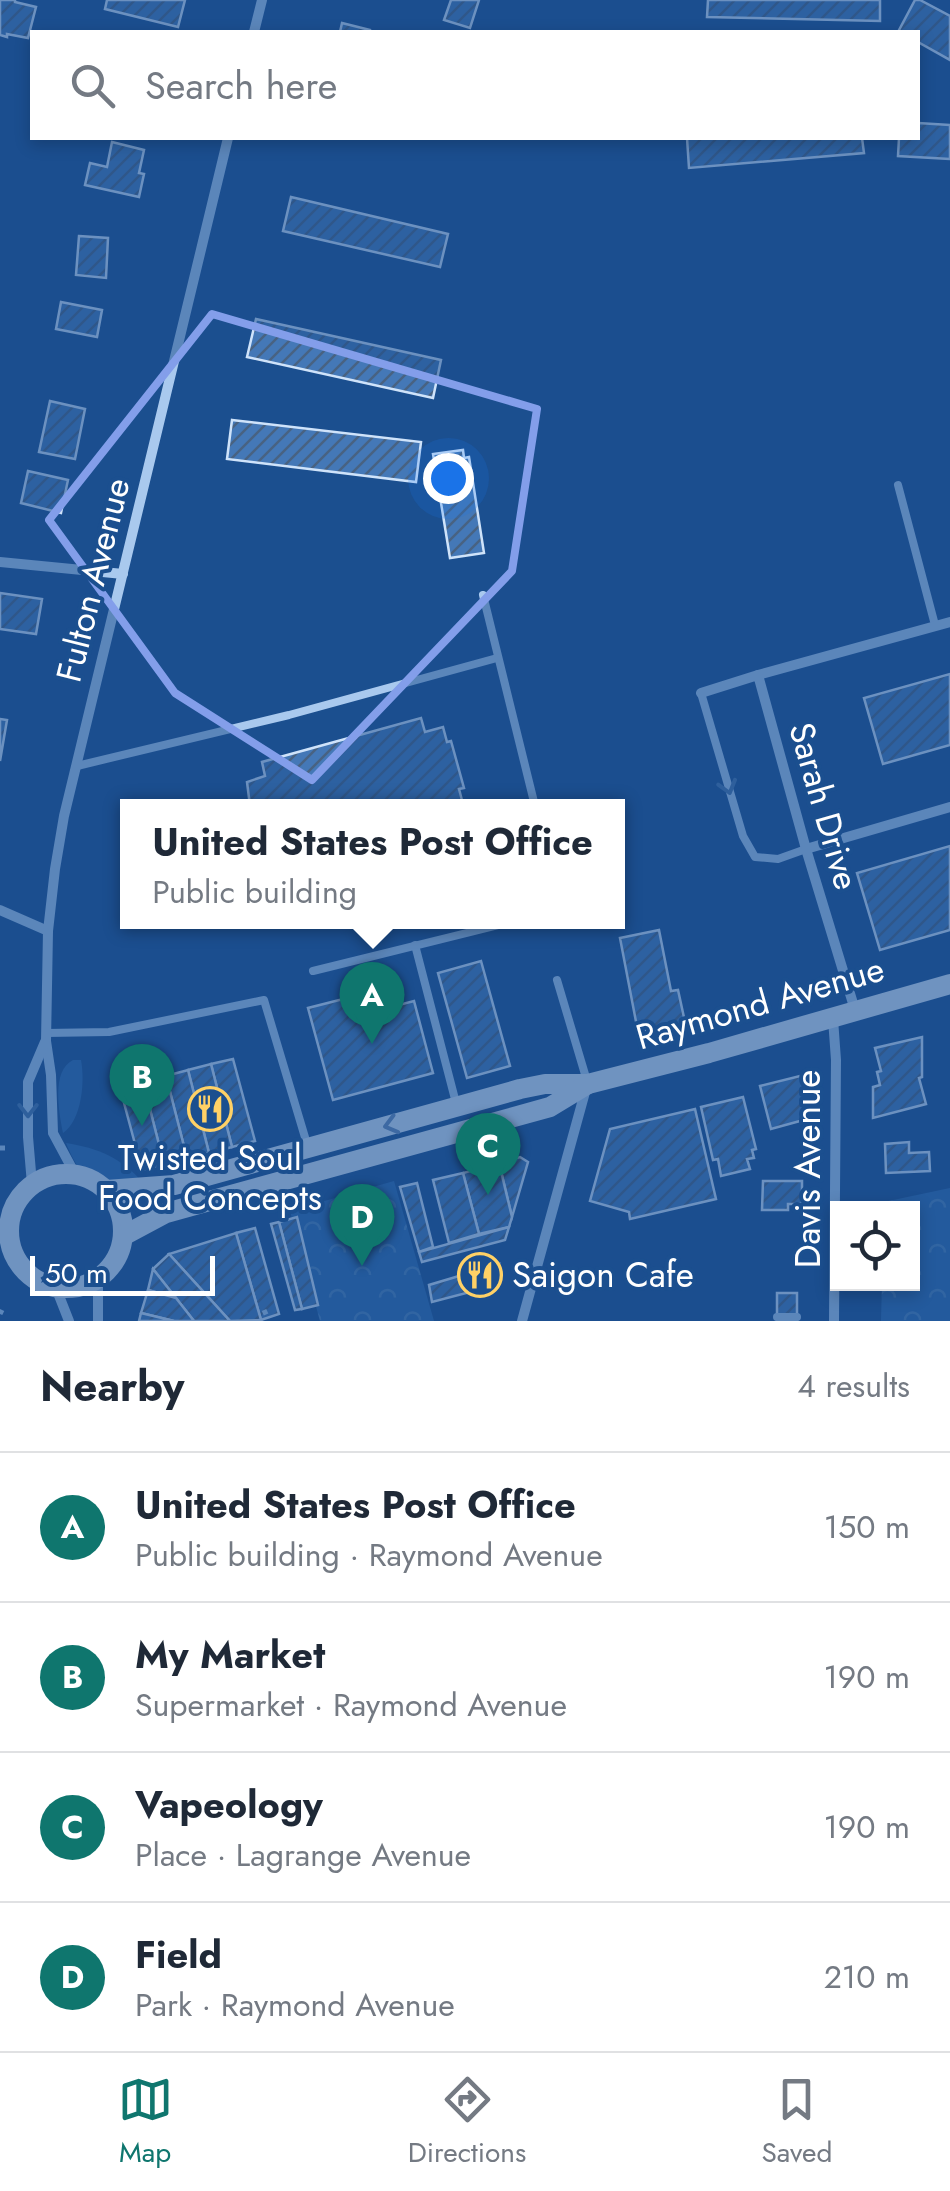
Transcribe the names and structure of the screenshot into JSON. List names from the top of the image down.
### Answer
{
  "streets": {
    "main road": ["Raymond Avenue"],
    "street": ["Fulton Avenue", "Sarah Drive", "Davis Avenue"]
  },
  "crossings": [
    ["Fulton Avenue", "Raymond Avenue"],
    ["Sarah Drive", "Raymond Avenue"],
    ["Raymond Avenue", "Davis Avenue"]
  ],
  "places": {
    "restaurant": ["Twisted Soul Food Concepts", "Saigon Cafe"]
  },
  "scale_bar": "50 m",
  "page": {
    "search": "Search here",
    "popup": ["United States Post Office", "Public building"],
    "pins": [
      "A",
      "B",
      "C",
      "D"
    ],
    "scale": "50 m",
    "heading": ["Nearby", "4 results"],
    "list": [
      {
        "mark": "A",
        "name": "United States Post Office",
        "note": "Public building · Raymond Avenue",
        "value": "150 m"
      },
      {
        "mark": "B",
        "name": "My Market",
        "note": "Supermarket · Raymond Avenue",
        "value": "190 m"
      },
      {
        "mark": "C",
        "name": "Vapeology",
        "note": "Place · Lagrange Avenue",
        "value": "190 m"
      },
      {
        "mark": "D",
        "name": "Field",
        "note": "Park · Raymond Avenue",
        "value": "210 m"
      }
    ],
    "nav": ["Map", "Directions", "Saved"]
  }
}
